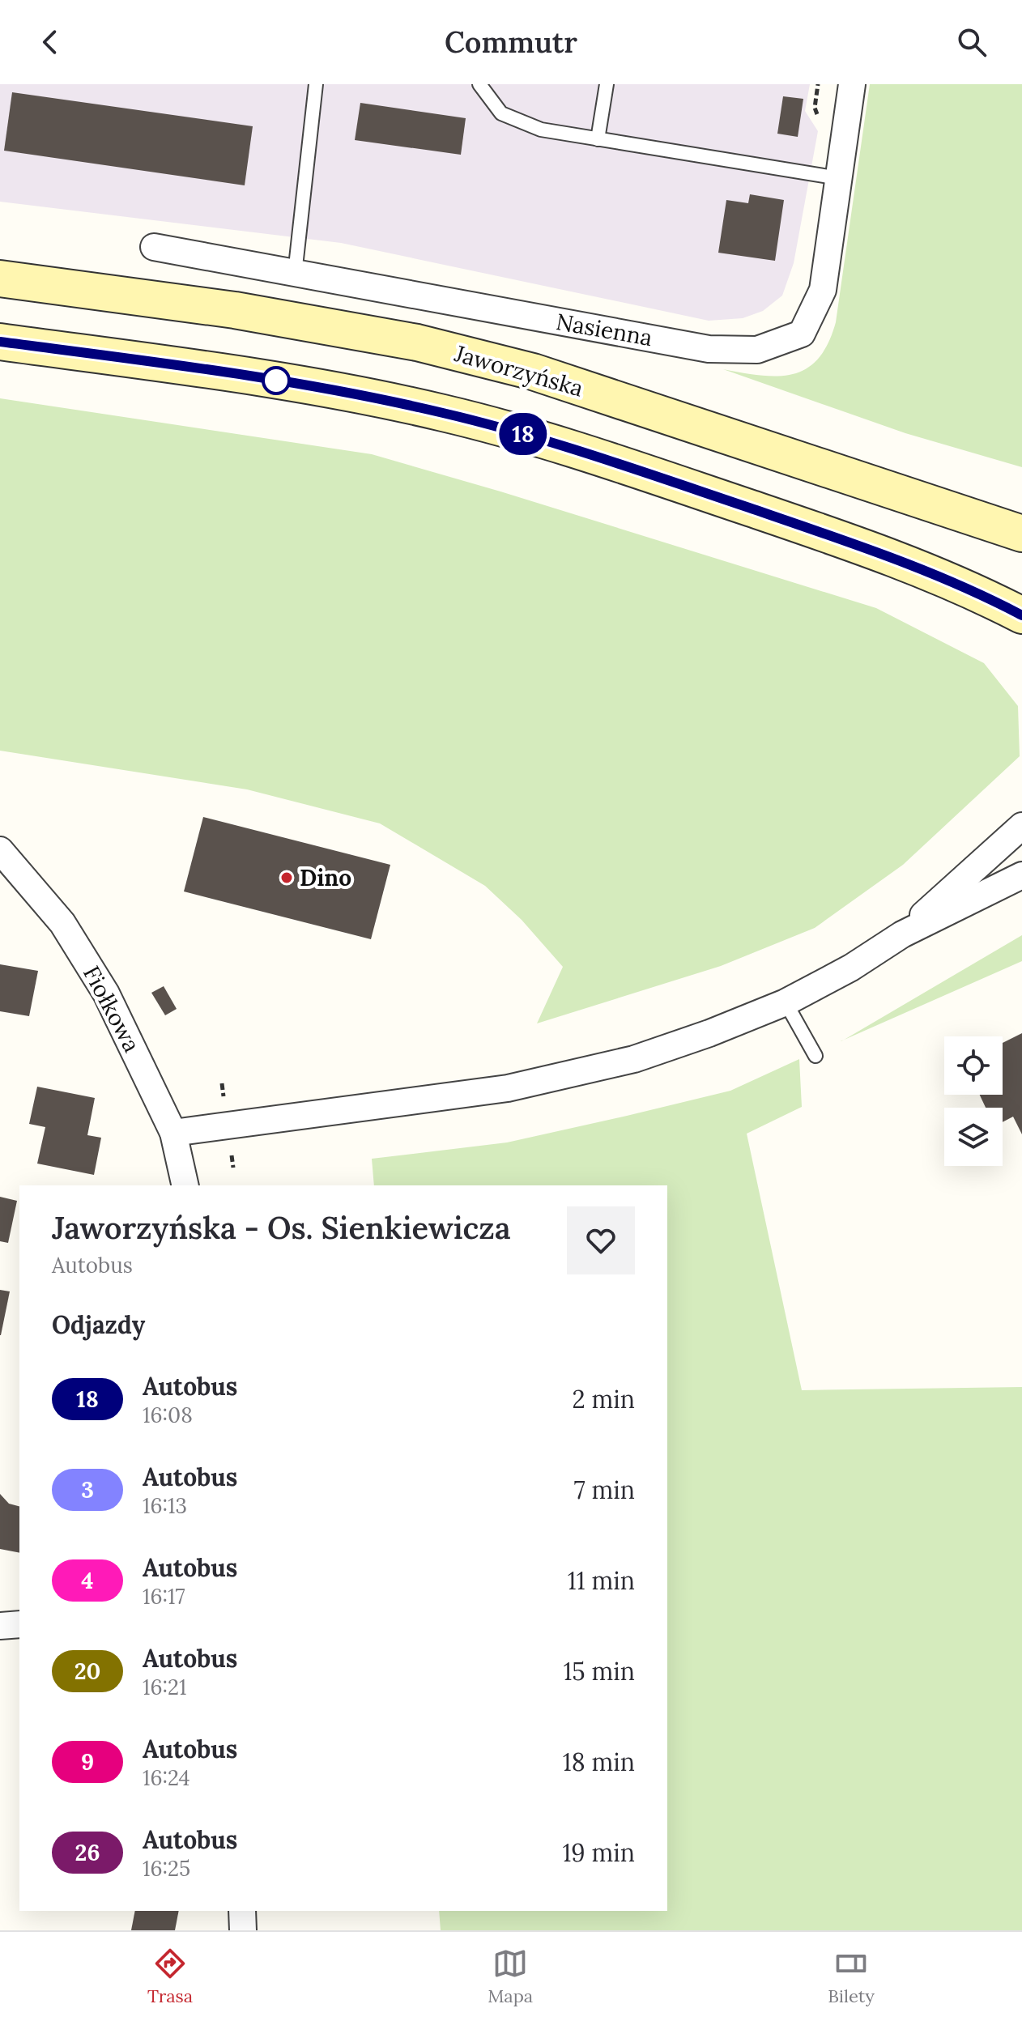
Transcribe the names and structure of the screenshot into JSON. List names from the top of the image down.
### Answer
{
  "streets": {
    "main road": ["Jaworzyńska"],
    "street": ["Nasienna", "Fiołkowa"]
  },
  "places": ["Dino"],
  "lines": ["bus line 18"],
  "page": {
    "header": "Commutr",
    "on_map": "18",
    "heading": [
      ["Jaworzyńska - Os. Sienkiewicza", "Autobus"],
      "Odjazdy"
    ],
    "list": [
      {
        "mark": "18",
        "name": "Autobus",
        "note": "16:08",
        "value": "2 min"
      },
      {
        "mark": "3",
        "name": "Autobus",
        "note": "16:13",
        "value": "7 min"
      },
      {
        "mark": "4",
        "name": "Autobus",
        "note": "16:17",
        "value": "11 min"
      },
      {
        "mark": "20",
        "name": "Autobus",
        "note": "16:21",
        "value": "15 min"
      },
      {
        "mark": "9",
        "name": "Autobus",
        "note": "16:24",
        "value": "18 min"
      },
      {
        "mark": "26",
        "name": "Autobus",
        "note": "16:25",
        "value": "19 min"
      }
    ],
    "tabs": ["Trasa", "Mapa", "Bilety"]
  }
}
